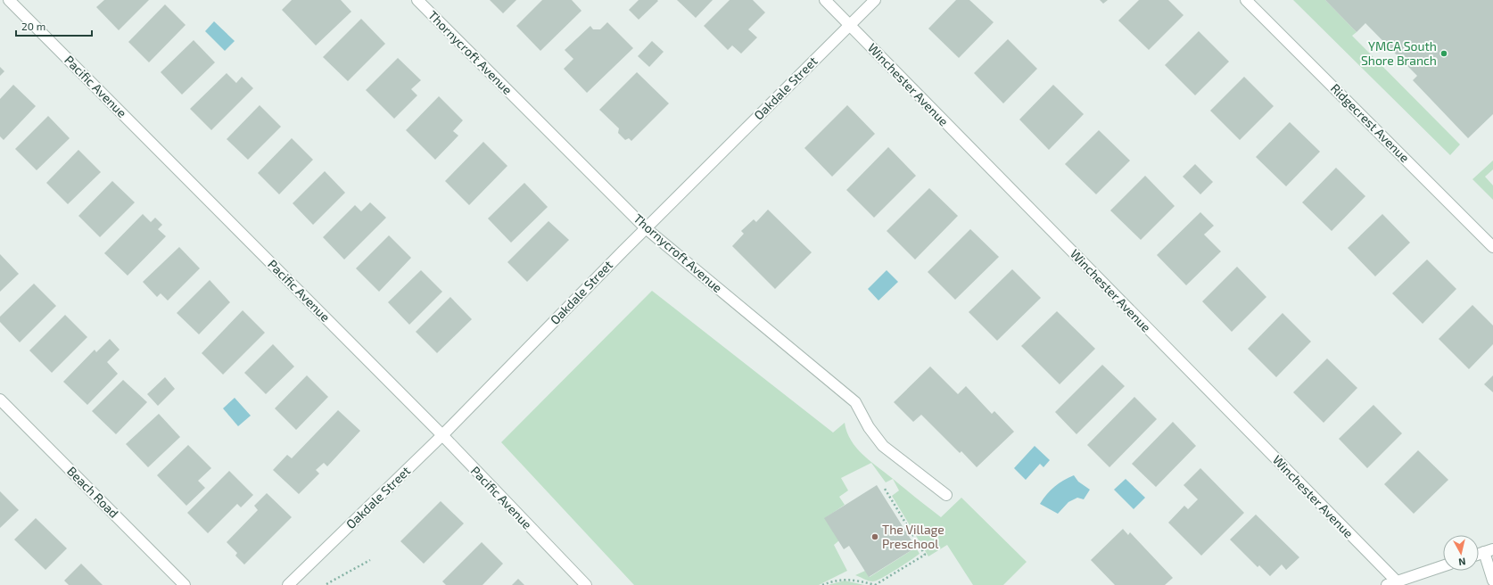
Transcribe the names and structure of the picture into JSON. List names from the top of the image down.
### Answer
{
  "streets": {
    "street": [
      "Thornycroft Avenue",
      "Winchester Avenue",
      "Pacific Avenue",
      "Oakdale Street",
      "Ridgecrest Avenue",
      "Beach Road"
    ]
  },
  "crossings": [
    ["Thornycroft Avenue", "Oakdale Street"],
    ["Winchester Avenue", "Oakdale Street"],
    ["Pacific Avenue", "Oakdale Street"]
  ],
  "places": ["YMCA South Shore Branch", "The Village Preschool"],
  "scale_bar": "20 m",
  "north": "bottom"
}
